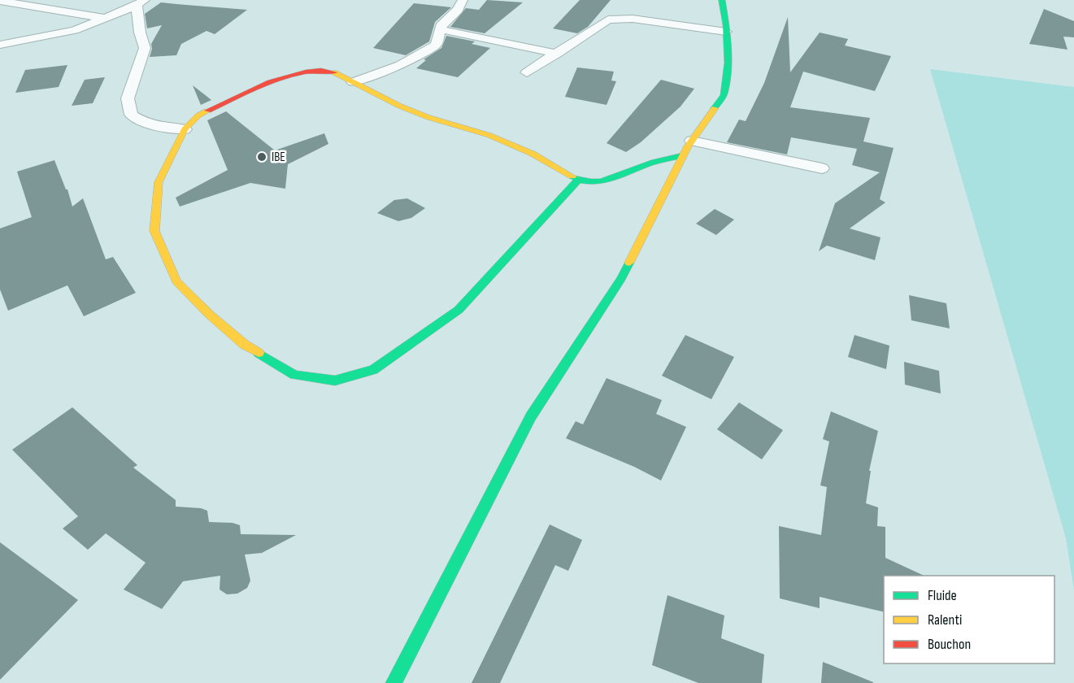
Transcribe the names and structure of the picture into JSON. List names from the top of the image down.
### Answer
{
  "places": ["IBE"],
  "legend": ["Fluide", "Ralenti", "Bouchon"]
}
